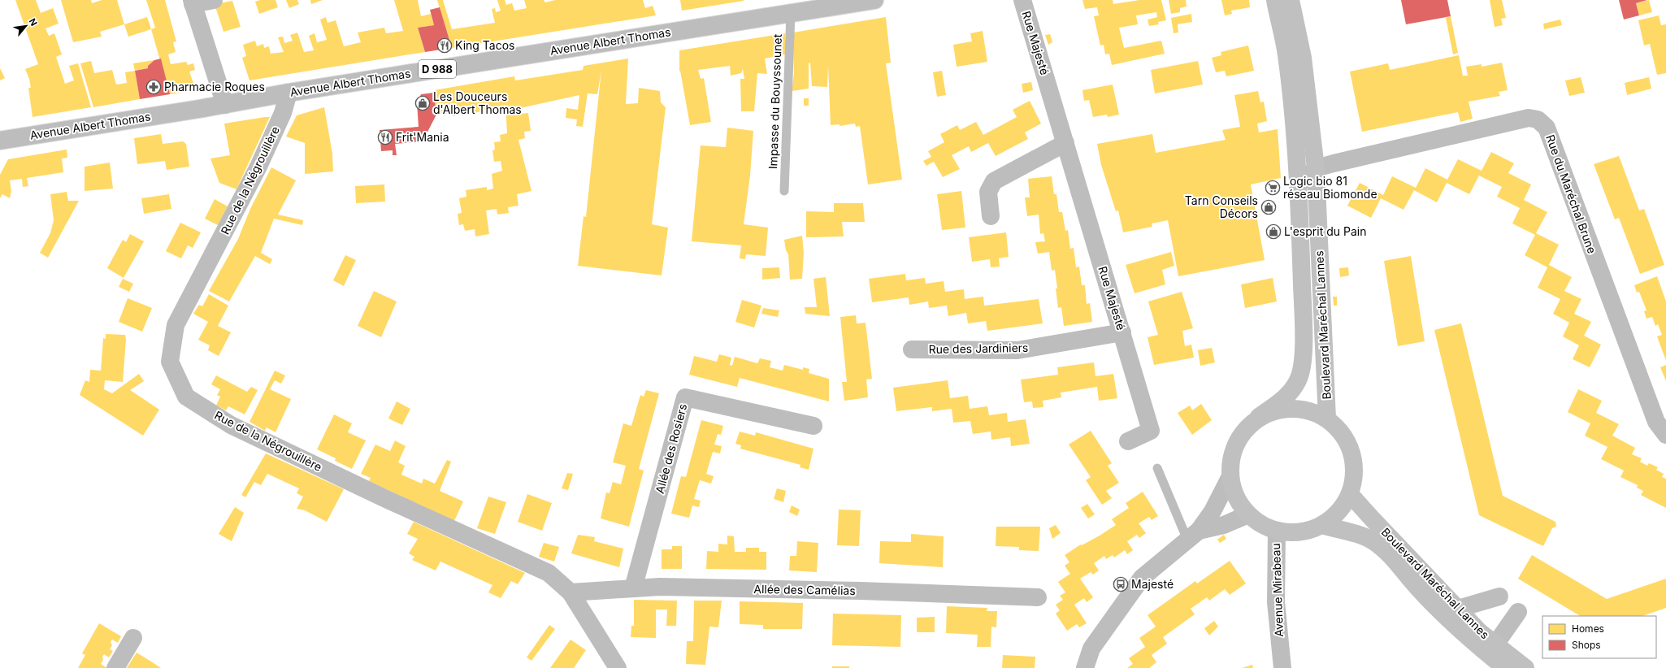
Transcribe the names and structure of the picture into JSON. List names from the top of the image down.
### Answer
{
  "streets": {
    "main road": ["Boulevard Maréchal Lannes"],
    "street": [
      "Avenue Albert Thomas",
      "Rue Majesté",
      "D 988",
      "Rue de la Négrouillère",
      "Rue du Maréchal Brune",
      "Rue des Jardiniers",
      "Allée des Rosiers",
      "Allée des Camélias",
      "Avenue Mirabeau"
    ],
    "lane": ["Impasse du Bouyssounet"]
  },
  "crossings": [
    ["Avenue Albert Thomas", "Impasse du Bouyssounet"],
    ["Avenue Albert Thomas", "Rue de la Négrouillère"],
    ["Rue Majesté", "Rue des Jardiniers"],
    ["Rue de la Négrouillère", "Allée des Camélias"],
    ["Rue du Maréchal Brune", "Boulevard Maréchal Lannes"],
    ["Boulevard Maréchal Lannes", "Avenue Mirabeau"],
    ["Allée des Rosiers", "Allée des Camélias"]
  ],
  "places": {
    "restaurant": ["King Tacos", "Frit'Mania"],
    "pharmacy": ["Pharmacie Roques"],
    "shop": ["Les Douceurs d'Albert Thomas", "Tarn Conseils Décors", "L'esprit du Pain"],
    "supermarket": ["Logic bio 81 réseau Biomonde"],
    "bus stop": ["Majesté"]
  },
  "legend": ["Homes", "Shops"],
  "north": "top right"
}
